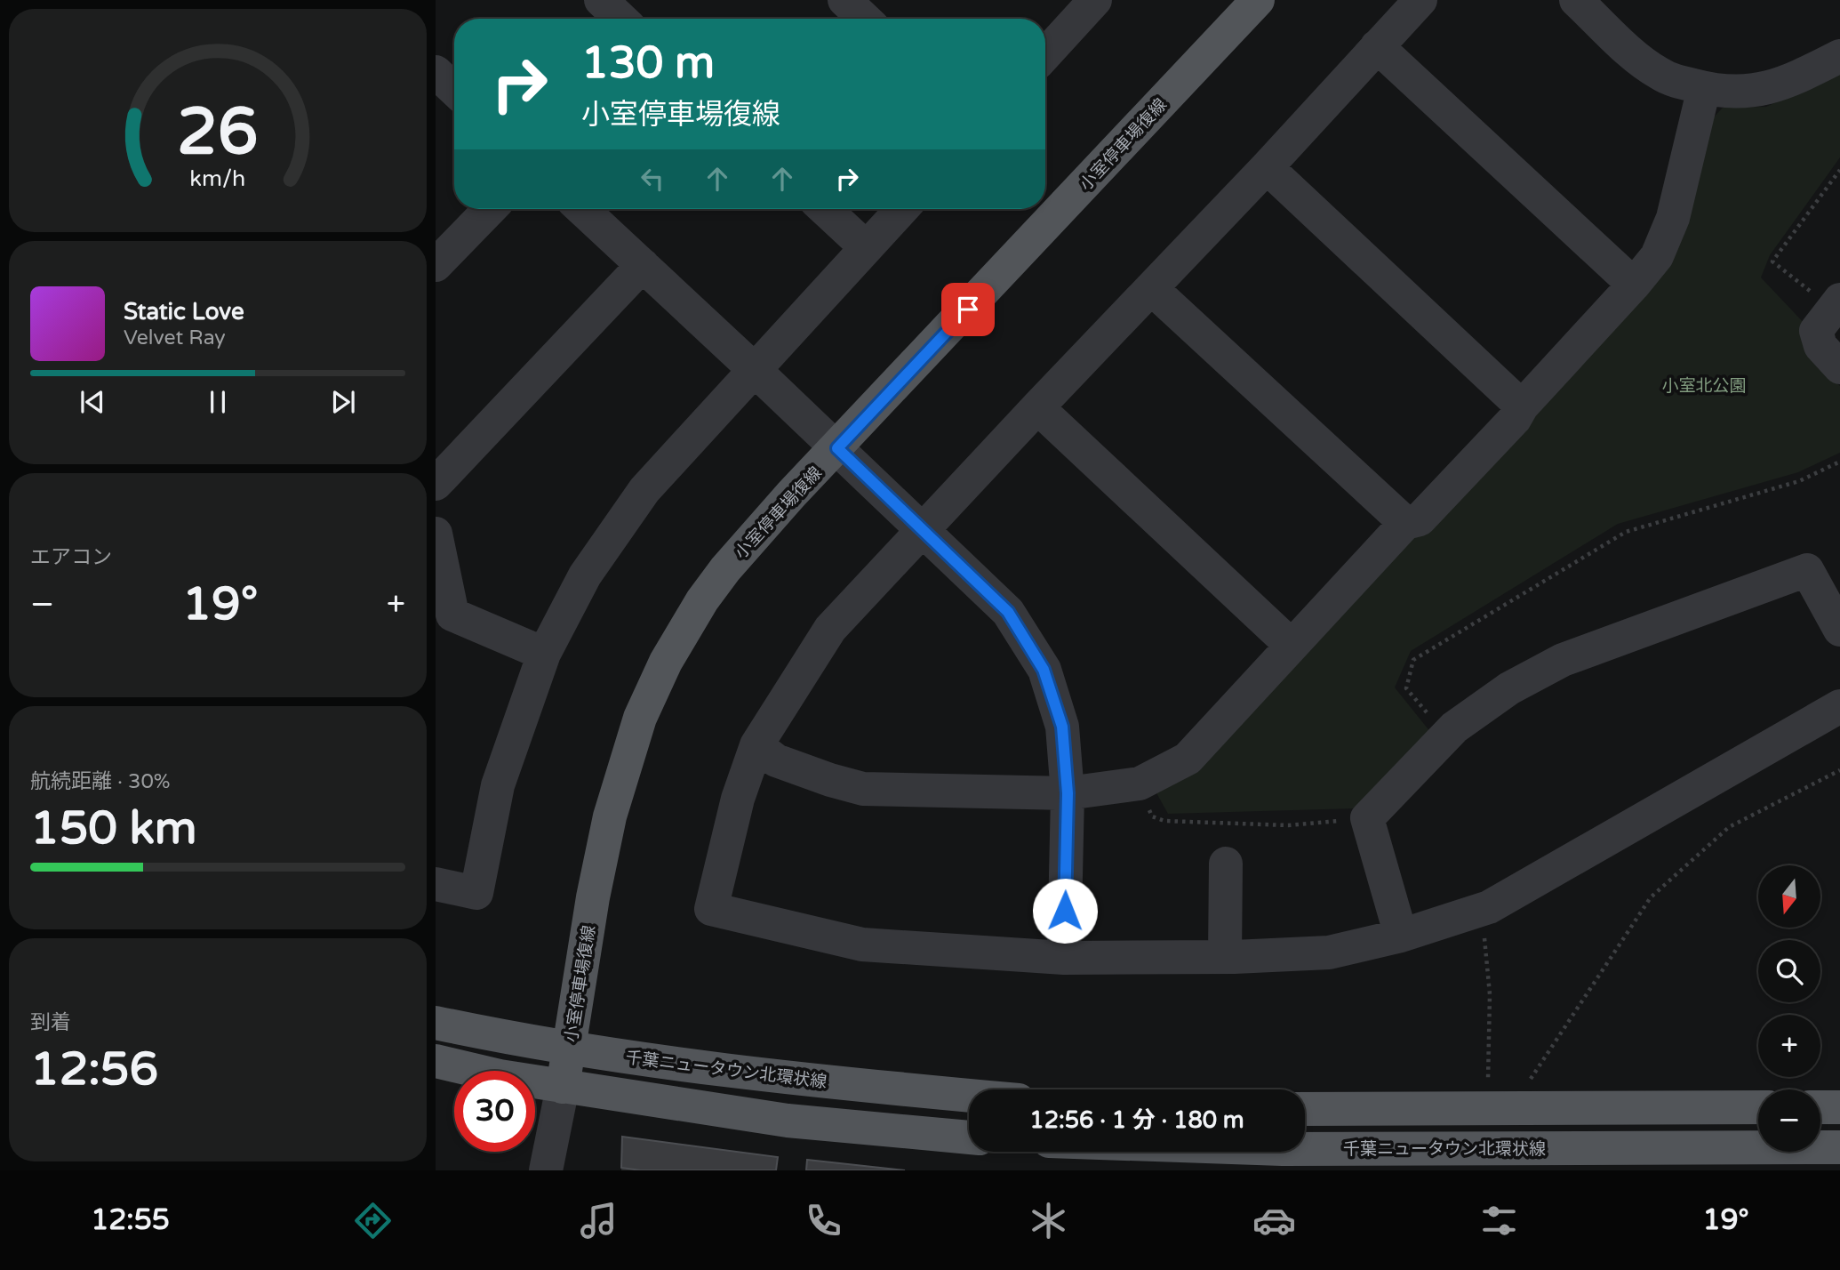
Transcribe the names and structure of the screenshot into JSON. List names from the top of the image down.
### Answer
{
  "streets": {
    "main road": ["小室停車場復線", "千葉ニュータウン北環状線"]
  },
  "crossings": [
    ["小室停車場復線", "千葉ニュータウン北環状線"]
  ],
  "parks": ["小室北公園"],
  "north": "bottom",
  "page": {
    "turn": ["130 m", "小室停車場復線"],
    "song": ["Static Love", "Velvet Ray"],
    "tile": [
      "エアコン",
      ["航続距離 · 30%", "150 km"],
      ["到着", "12:56"]
    ],
    "heat": ["−", "19°", "+"],
    "map_buttons": ["+", "−"],
    "limit": "30",
    "trip": "12:56 · 1 分 · 180 m",
    "tabs": ["12:55", "19°"],
    "gauge": ["26", "km/h"]
  }
}
